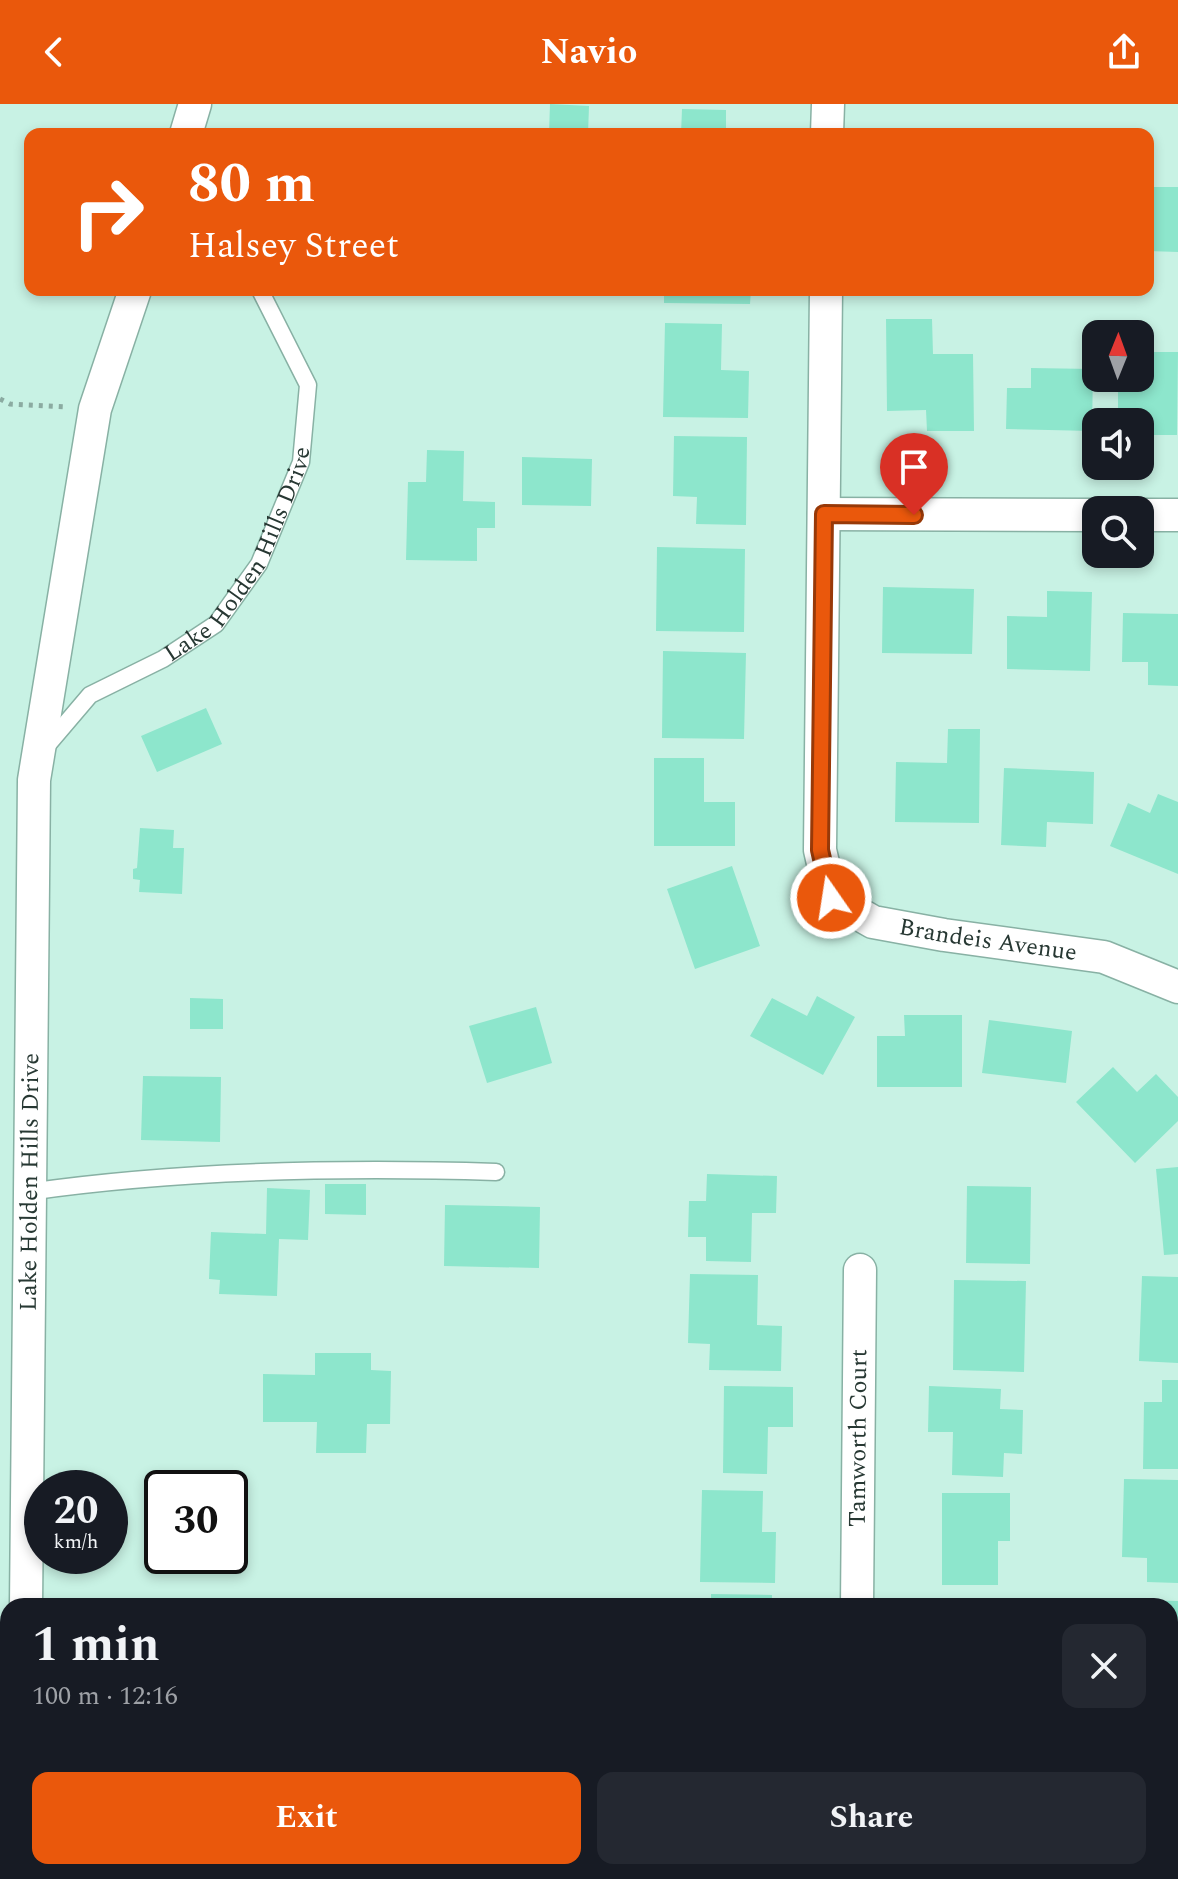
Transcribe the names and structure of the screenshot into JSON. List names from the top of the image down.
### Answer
{
  "streets": {
    "street": ["Lake Holden Hills Drive", "Brandeis Avenue", "Tamworth Court"]
  },
  "north": "top",
  "page": {
    "header": "Navio",
    "turn": ["80 m", "Halsey Street"],
    "speed": "20 km/h",
    "limit": "30",
    "heading": ["1 min", "100 m · 12:16"],
    "buttons": ["Exit", "Share"]
  }
}
